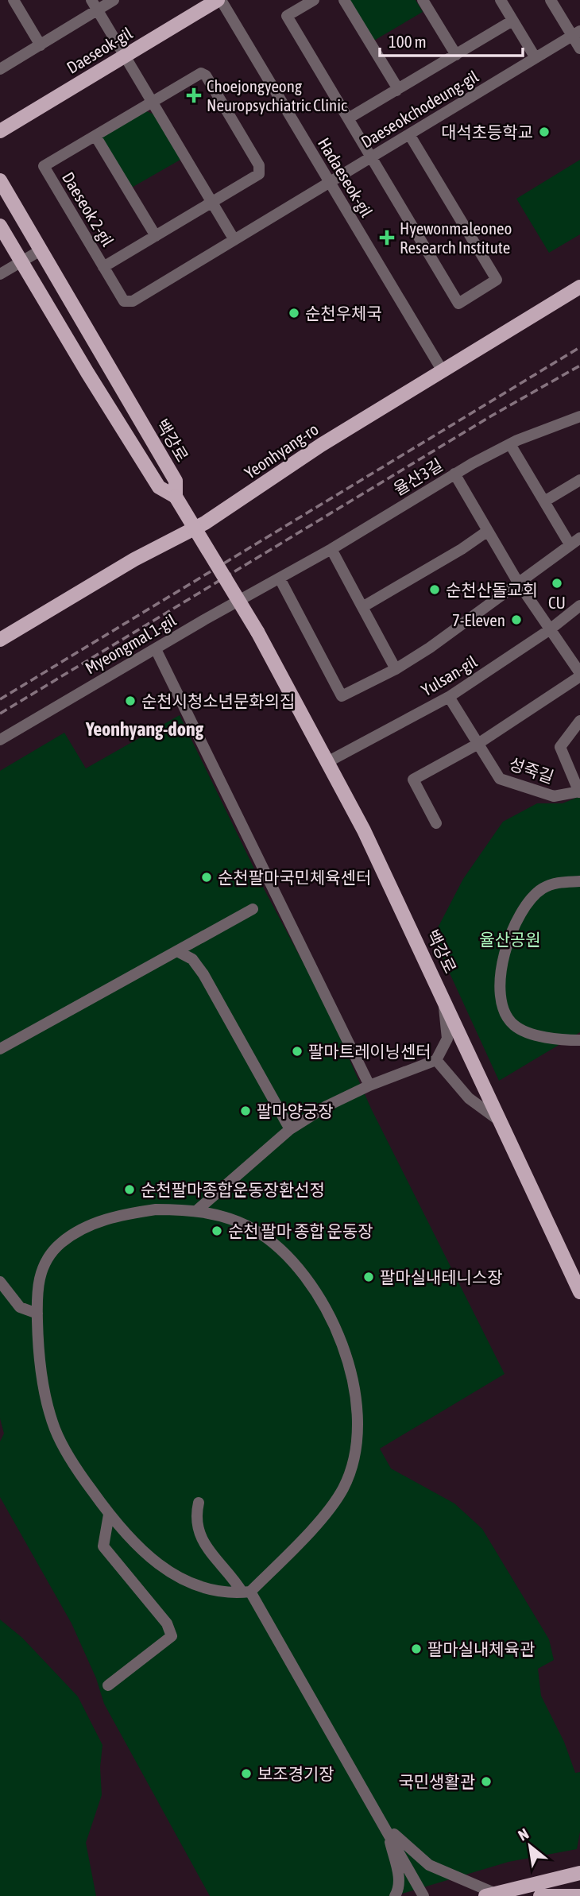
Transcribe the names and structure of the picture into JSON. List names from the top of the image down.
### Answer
{
  "streets": {
    "main road": ["Daeseok-gil", "백강로", "Yeonhyang-ro"],
    "street": [
      "Daeseokchodeung-gil",
      "Hadaeseok-gil",
      "Daeseok 2-gil",
      "율산3길",
      "Myeongmal 1-gil",
      "Yulsan-gil",
      "성죽길"
    ]
  },
  "crossings": [
    ["Daeseok-gil", "Hadaeseok-gil"],
    ["Daeseokchodeung-gil", "Hadaeseok-gil"],
    ["Daeseokchodeung-gil", "Daeseok 2-gil"],
    ["Hadaeseok-gil", "Yeonhyang-ro"],
    ["백강로", "Yulsan-gil"],
    ["율산3길", "Myeongmal 1-gil"],
    ["Yulsan-gil", "성죽길"]
  ],
  "districts": ["Yeonhyang-dong"],
  "parks": ["율산공원"],
  "places": {
    "health": ["Choejongyeong Neuropsychiatric Clinic", "Hyewonmaleoneo Research Institute"],
    "other": [
      "대석초등학교",
      "순천우체국",
      "CU",
      "순천산돌교회",
      "7-Eleven",
      "순천시청소년문화의집",
      "순천팔마국민체육센터",
      "팔마트레이닝센터",
      "팔마양궁장",
      "순천팔마종합운동장환선정",
      "순천 팔마 종합 운동장",
      "팔마실내테니스장",
      "팔마실내체육관",
      "보조경기장",
      "국민생활관"
    ]
  },
  "scale_bar": "100 m",
  "north": "top left"
}
